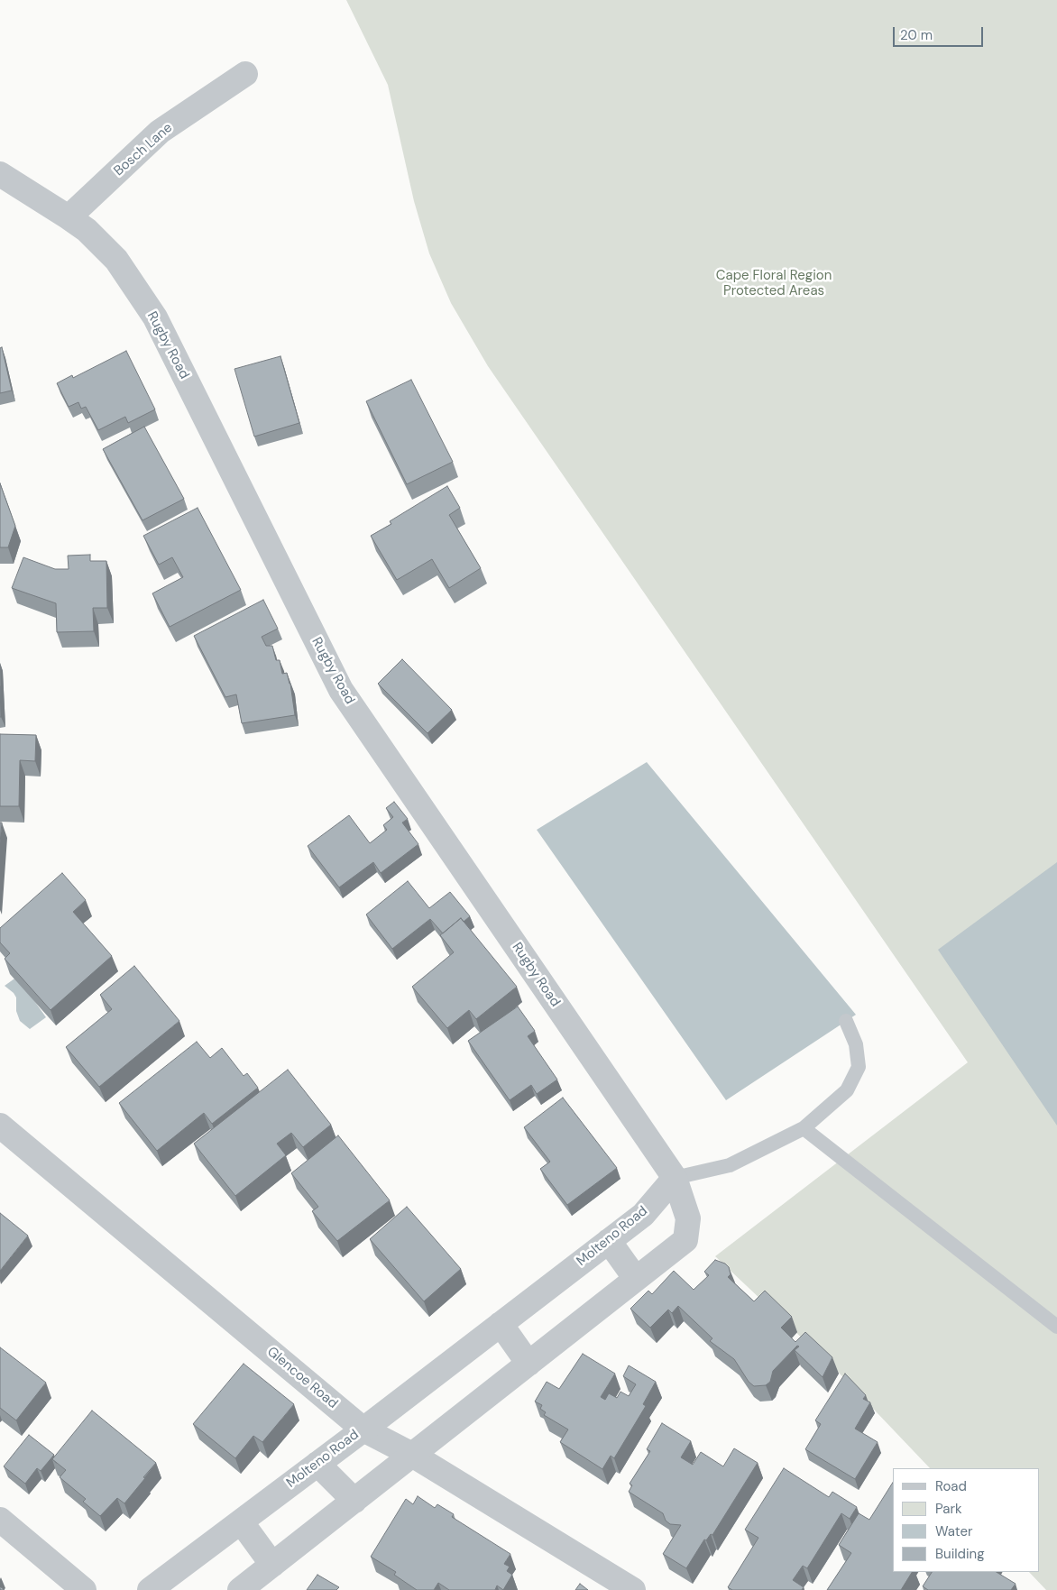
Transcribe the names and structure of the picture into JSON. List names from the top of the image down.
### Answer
{
  "streets": {
    "street": [
      "Bosch Lane",
      "Rugby Road",
      "Molteno Road",
      "Glencoe Road"
    ]
  },
  "crossings": [
    ["Bosch Lane", "Rugby Road"],
    ["Rugby Road", "Molteno Road"],
    ["Molteno Road", "Glencoe Road"]
  ],
  "parks": ["Cape Floral Region Protected Areas"],
  "legend": [
    "Road",
    "Park",
    "Water",
    "Building"
  ],
  "scale_bar": "20 m"
}
